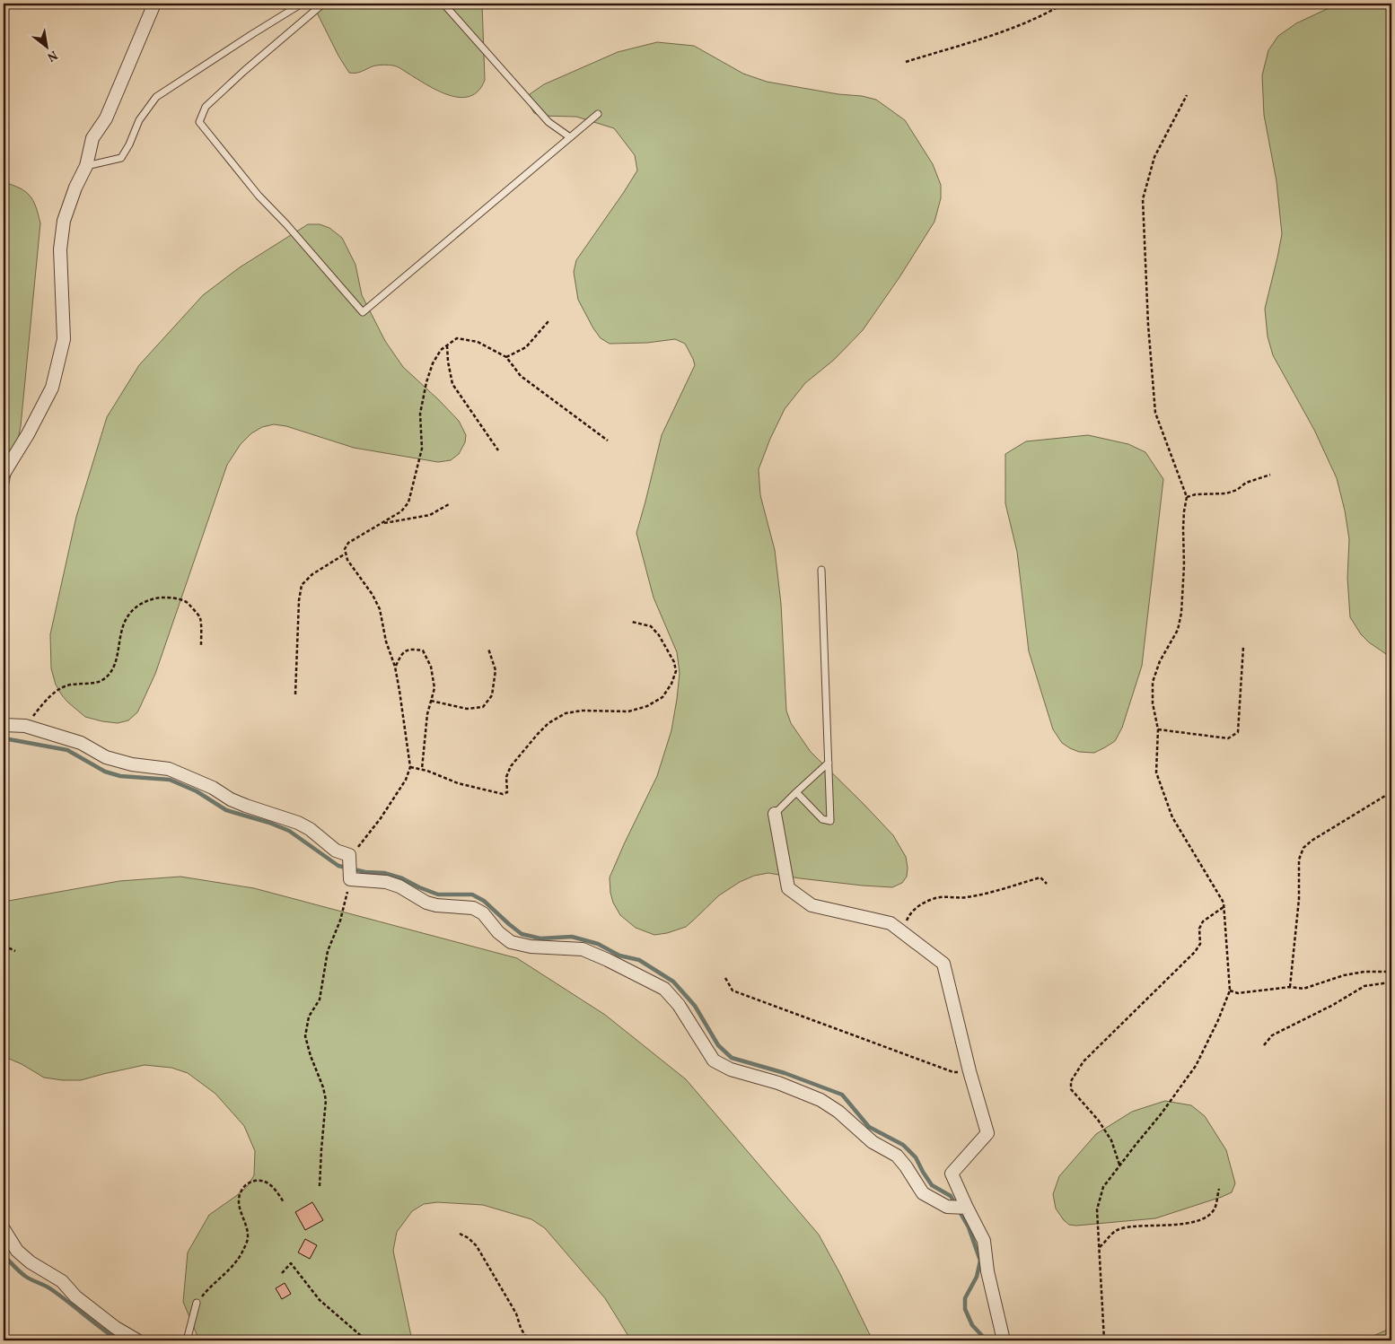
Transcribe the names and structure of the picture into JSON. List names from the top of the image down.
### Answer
{
  "north": "bottom right"
}
